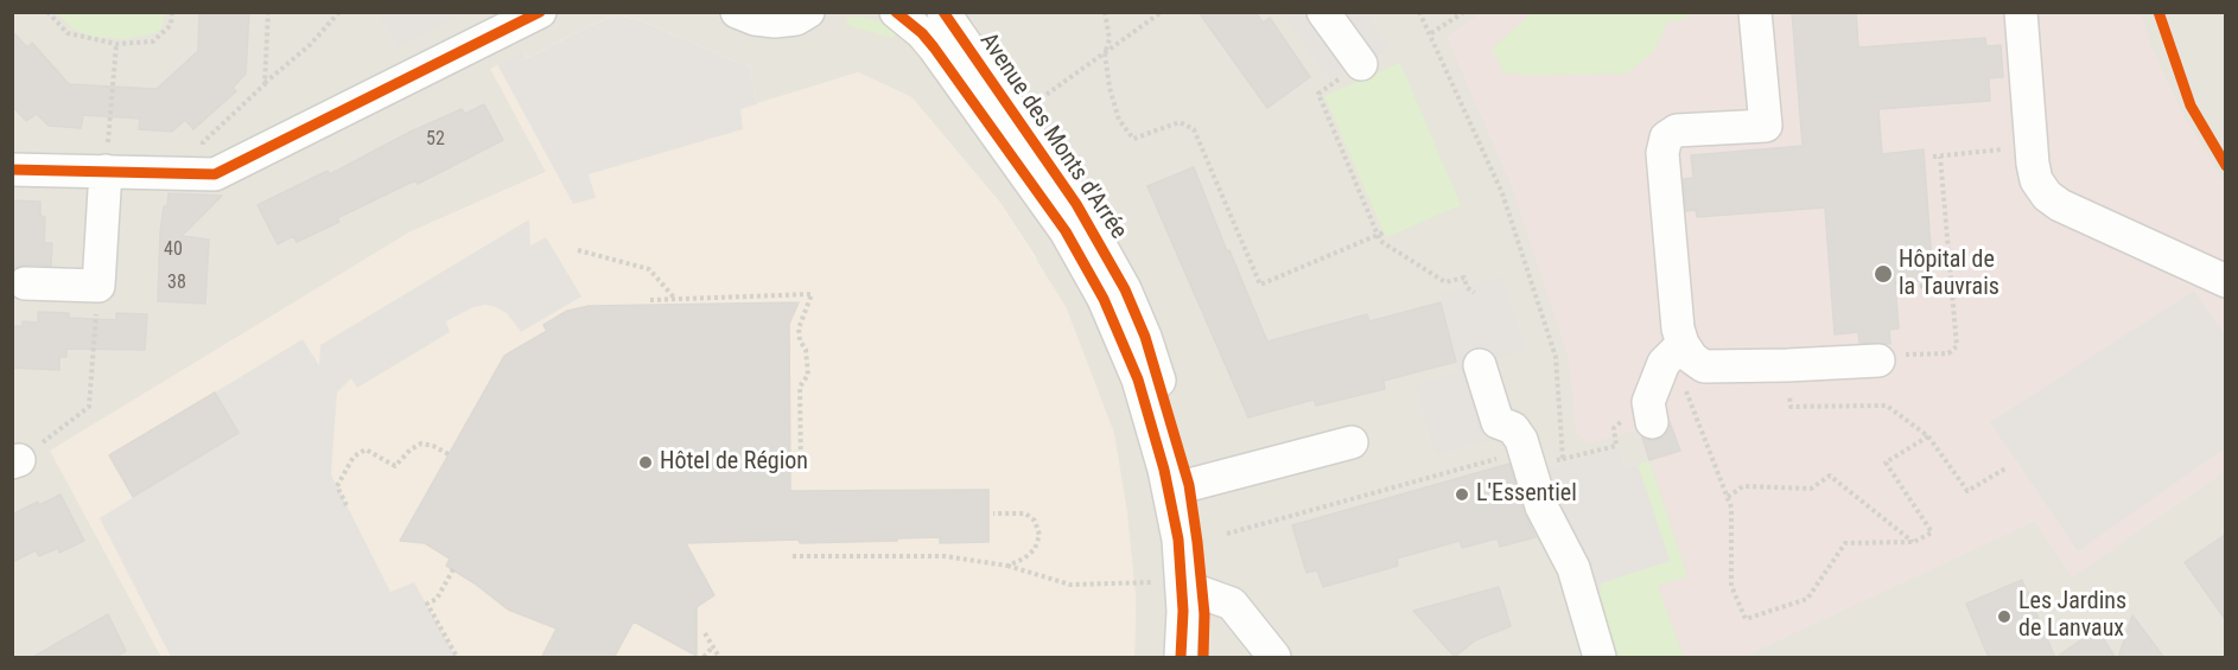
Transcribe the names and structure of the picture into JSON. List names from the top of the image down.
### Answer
{
  "streets": {
    "street": ["Avenue des Monts d'Arrée"]
  },
  "places": [
    "Hôpital de la Tauvrais",
    "Hôtel de Région",
    "L'Essentiel",
    "Les Jardins de Lanvaux"
  ],
  "house_numbers": ["52", "40", "38"]
}
